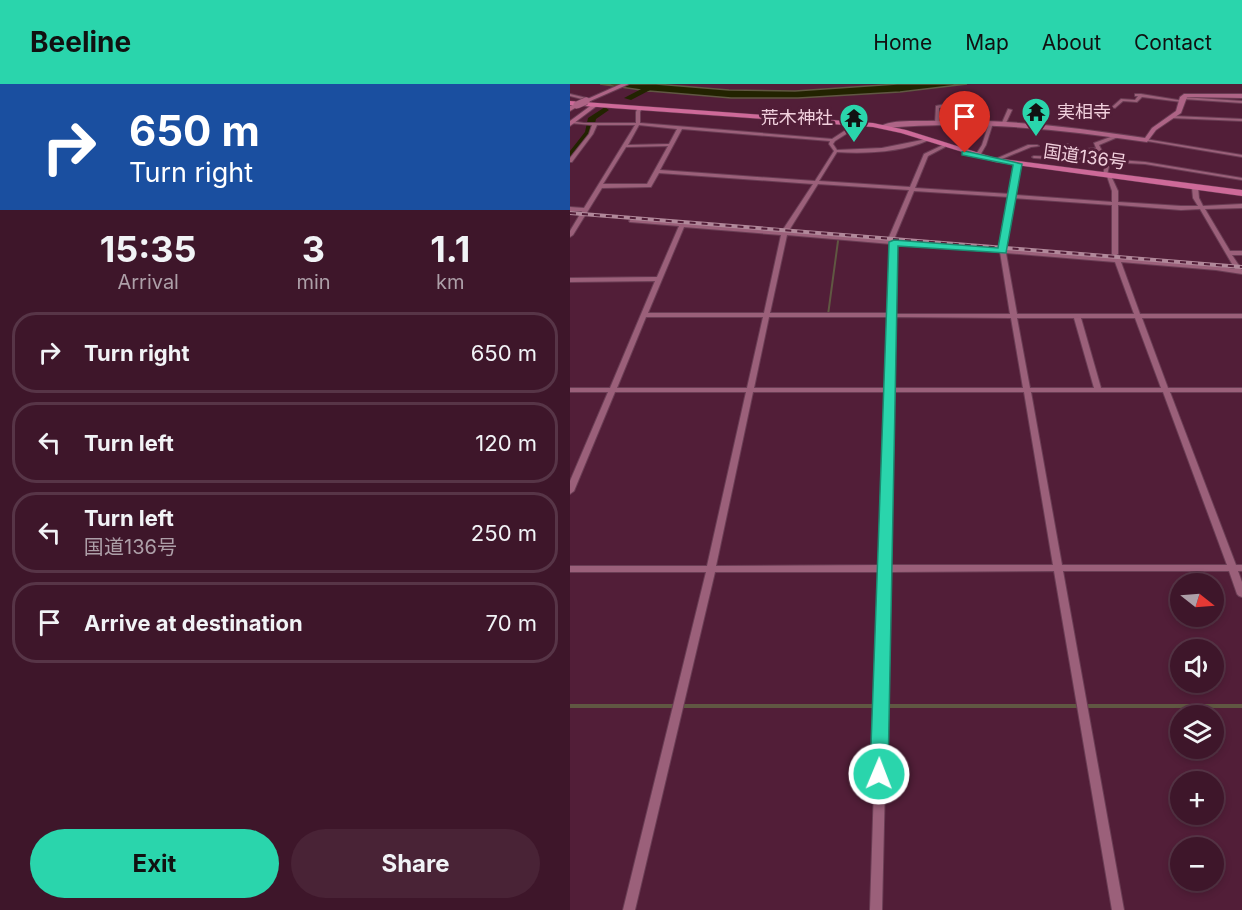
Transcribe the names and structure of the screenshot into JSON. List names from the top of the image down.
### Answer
{
  "streets": {
    "highway": ["国道136号"]
  },
  "places": {
    "temple": ["実相寺", "荒木神社"]
  },
  "north": "right",
  "page": {
    "header": "Beeline",
    "nav": [
      "Home",
      "Map",
      "About",
      "Contact"
    ],
    "turn": ["650 m", "Turn right"],
    "eta": [
      "15:35",
      "Arrival",
      "3",
      "min",
      "1.1",
      "km"
    ],
    "list": [
      {
        "name": "Turn right",
        "value": "650 m"
      },
      {
        "name": "Turn left",
        "value": "120 m"
      },
      {
        "name": "Turn left",
        "note": "国道136号",
        "value": "250 m"
      },
      {
        "name": "Arrive at destination",
        "value": "70 m"
      }
    ],
    "map_buttons": ["+", "−"],
    "buttons": ["Exit", "Share"]
  }
}
